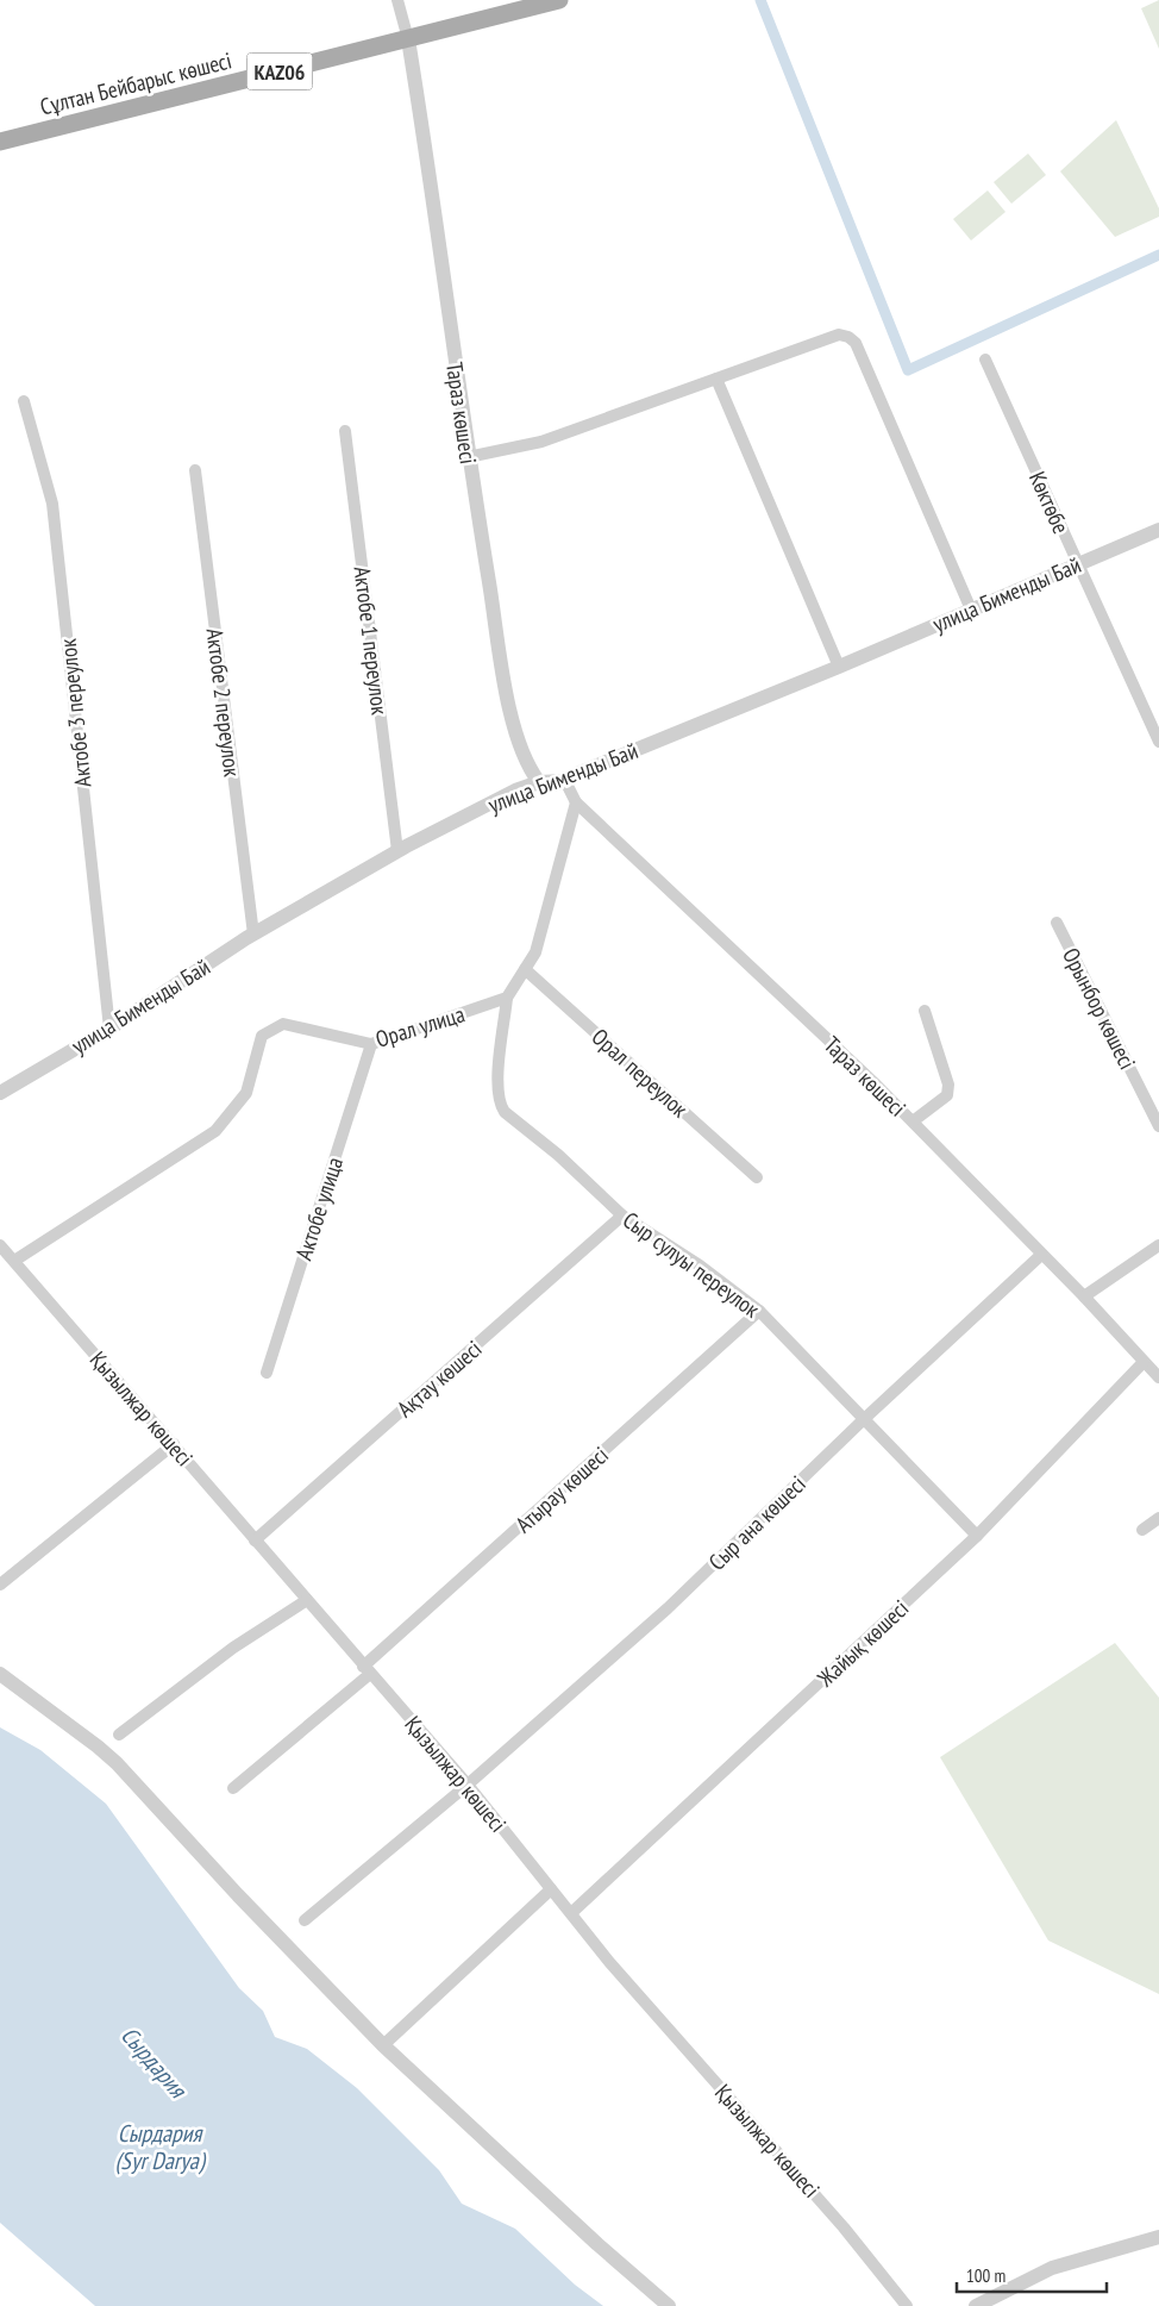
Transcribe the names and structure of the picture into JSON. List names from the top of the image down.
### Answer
{
  "streets": {
    "main road": ["KAZ06", "Сұлтан Бейбарыс көшесі"],
    "street": [
      "Тараз көшесі",
      "Көктөбе",
      "улица Бименды Бай",
      "Актобе 1 переулок",
      "Актобе 2 переулок",
      "Актобе 3 переулок",
      "Орынбор көшесі",
      "Орал улица",
      "Орал переулок",
      "Актобе улица",
      "Сыр сулуы переулок",
      "Ақтау көшесі",
      "Қызылжар көшесі",
      "Атырау көшесі",
      "Сыр ана көшесі",
      "Жайық көшесі"
    ]
  },
  "crossings": [
    ["Сұлтан Бейбарыс көшесі", "Тараз көшесі"],
    ["Тараз көшесі", "улица Бименды Бай"],
    ["Тараз көшесі", "Сыр ана көшесі"],
    ["Тараз көшесі", "Жайық көшесі"],
    ["Көктөбе", "улица Бименды Бай"],
    ["улица Бименды Бай", "Актобе 1 переулок"],
    ["улица Бименды Бай", "Актобе 2 переулок"],
    ["улица Бименды Бай", "Актобе 3 переулок"],
    ["Орал улица", "Актобе улица"],
    ["Орал улица", "Сыр сулуы переулок"],
    ["Орал улица", "Қызылжар көшесі"],
    ["Сыр сулуы переулок", "Ақтау көшесі"],
    ["Сыр сулуы переулок", "Атырау көшесі"],
    ["Сыр сулуы переулок", "Сыр ана көшесі"],
    ["Сыр сулуы переулок", "Жайық көшесі"],
    ["Ақтау көшесі", "Қызылжар көшесі"],
    ["Қызылжар көшесі", "Атырау көшесі"],
    ["Қызылжар көшесі", "Сыр ана көшесі"],
    ["Қызылжар көшесі", "Жайық көшесі"]
  ],
  "water": ["Сырдария", "Сырдария (Syr Darya)"],
  "scale_bar": "100 m"
}
